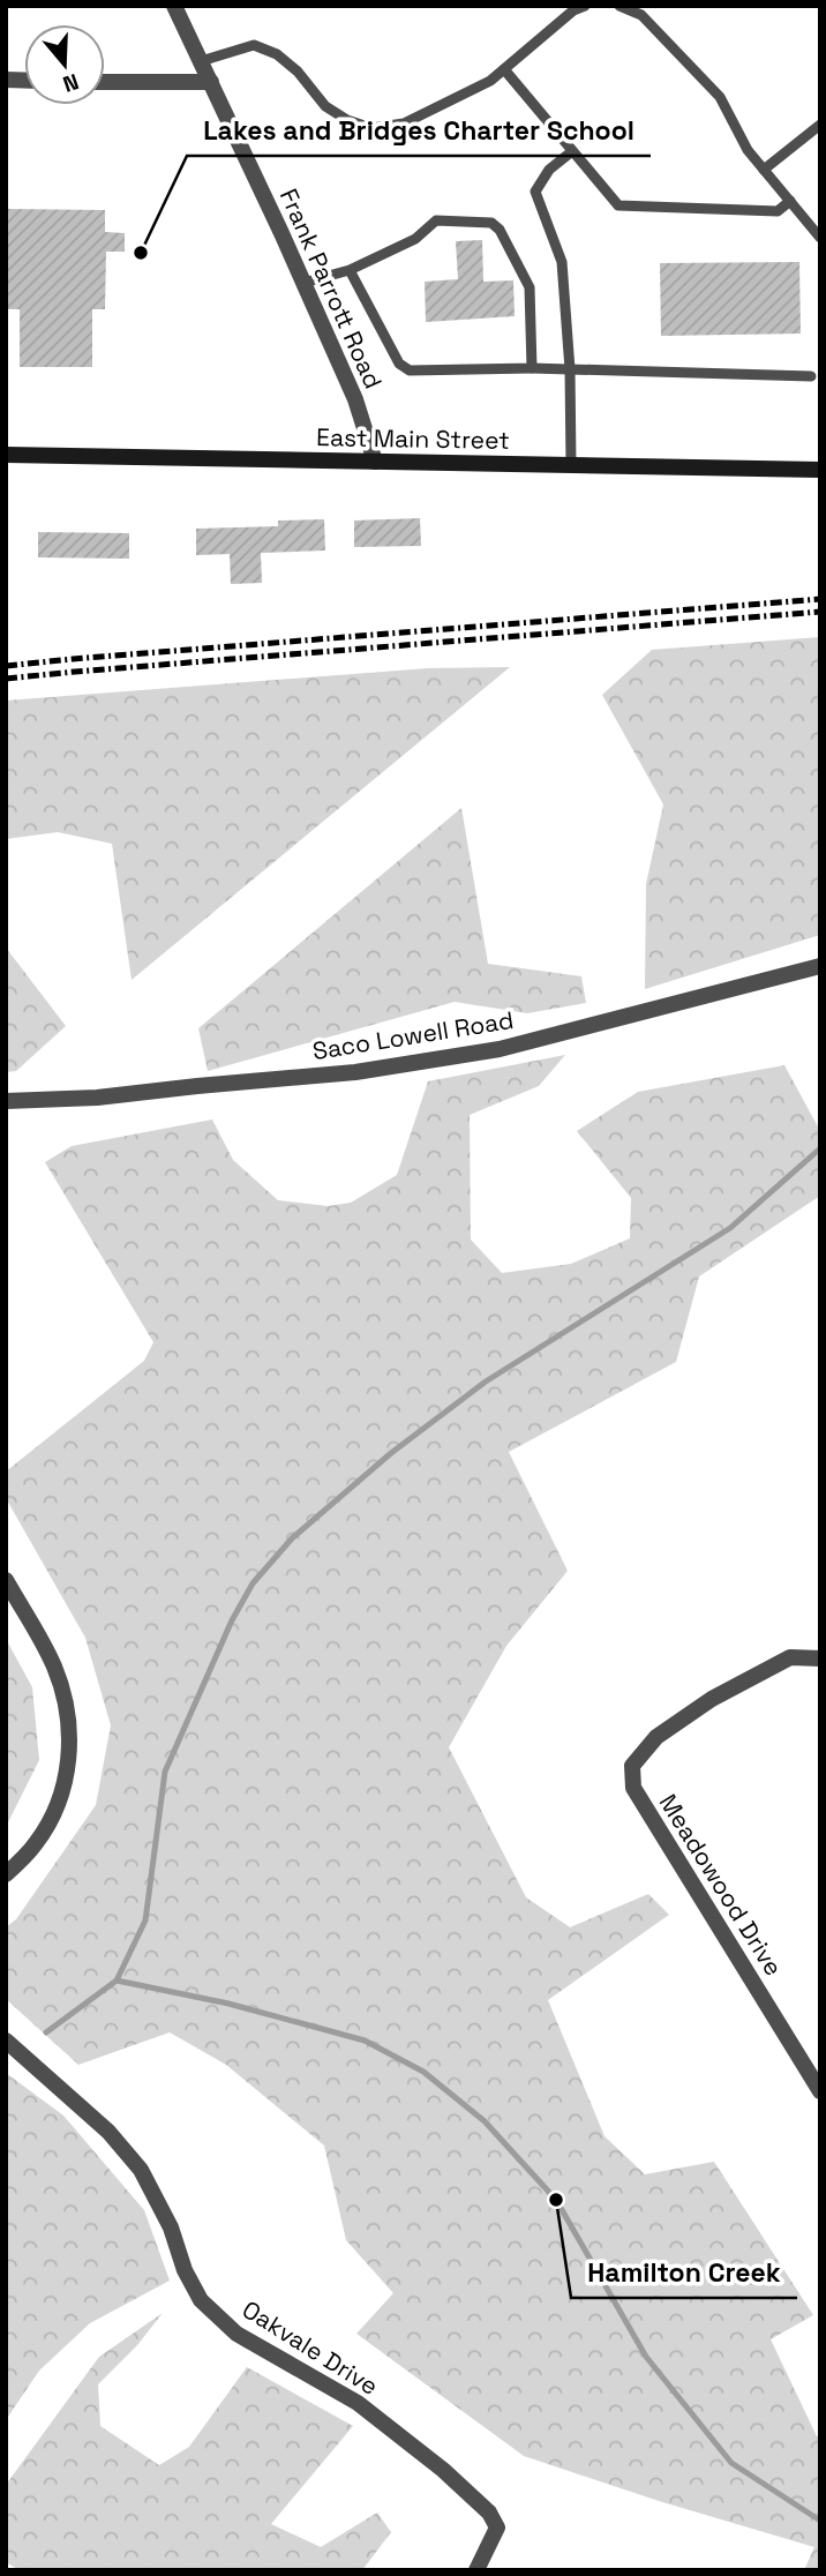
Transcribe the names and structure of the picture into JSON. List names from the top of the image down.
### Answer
{
  "streets": {
    "main road": ["East Main Street"],
    "street": [
      "Frank Parrott Road",
      "Saco Lowell Road",
      "Meadowood Drive",
      "Oakvale Drive"
    ]
  },
  "crossings": [
    ["Frank Parrott Road", "East Main Street"]
  ],
  "places": ["Lakes and Bridges Charter School", "Hamilton Creek"],
  "north": "bottom"
}
